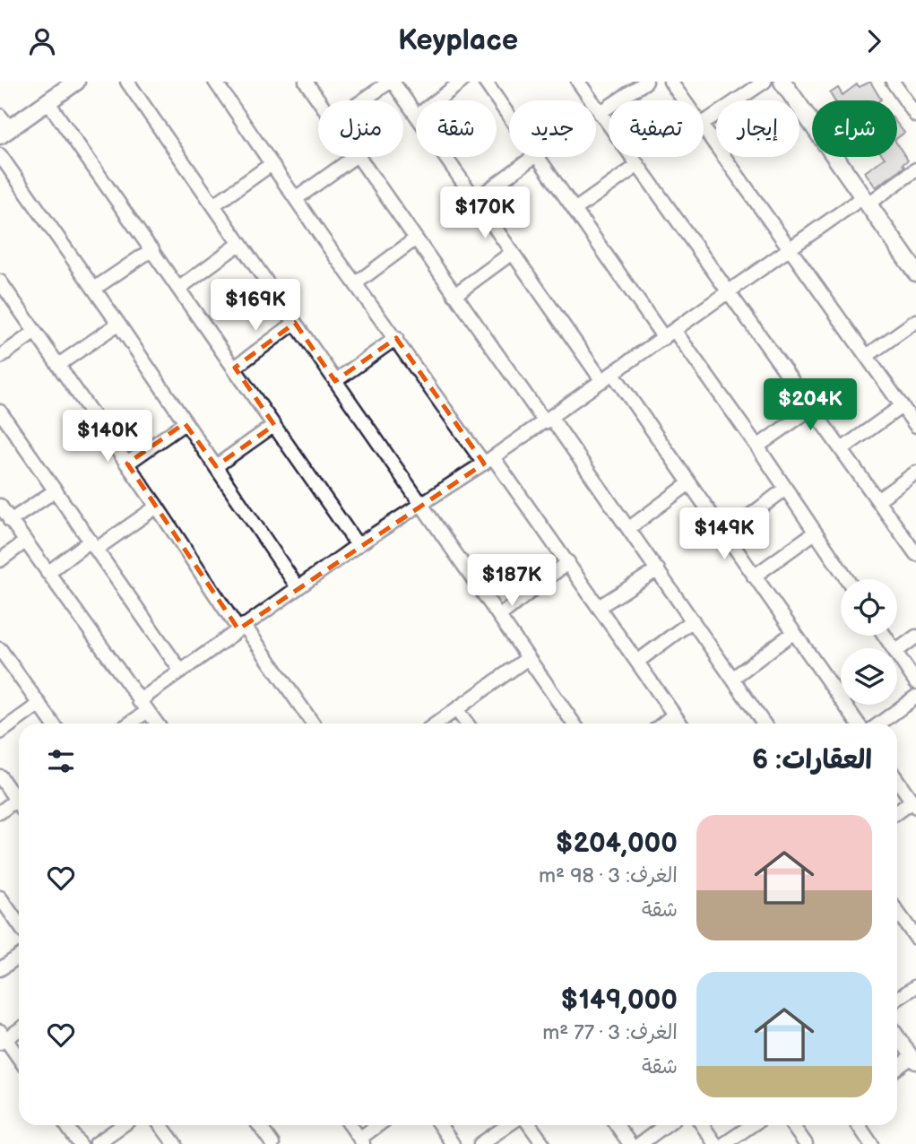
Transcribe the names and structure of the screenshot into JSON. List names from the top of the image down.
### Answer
{
  "page": {
    "header": "Keyplace",
    "chip": [
      "شراء",
      "إيجار",
      "تصفية",
      "جديد",
      "شقة",
      "منزل"
    ],
    "price": [
      "$170K",
      "$169K",
      "$204K",
      "$140K",
      "$149K",
      "$187K"
    ],
    "heading": "العقارات: 6",
    "list": [
      {
        "name": "$204,000",
        "note": "الغرف: 3 · 98 m² · شقة"
      },
      {
        "name": "$149,000",
        "note": "الغرف: 3 · 77 m² · شقة"
      }
    ]
  }
}
